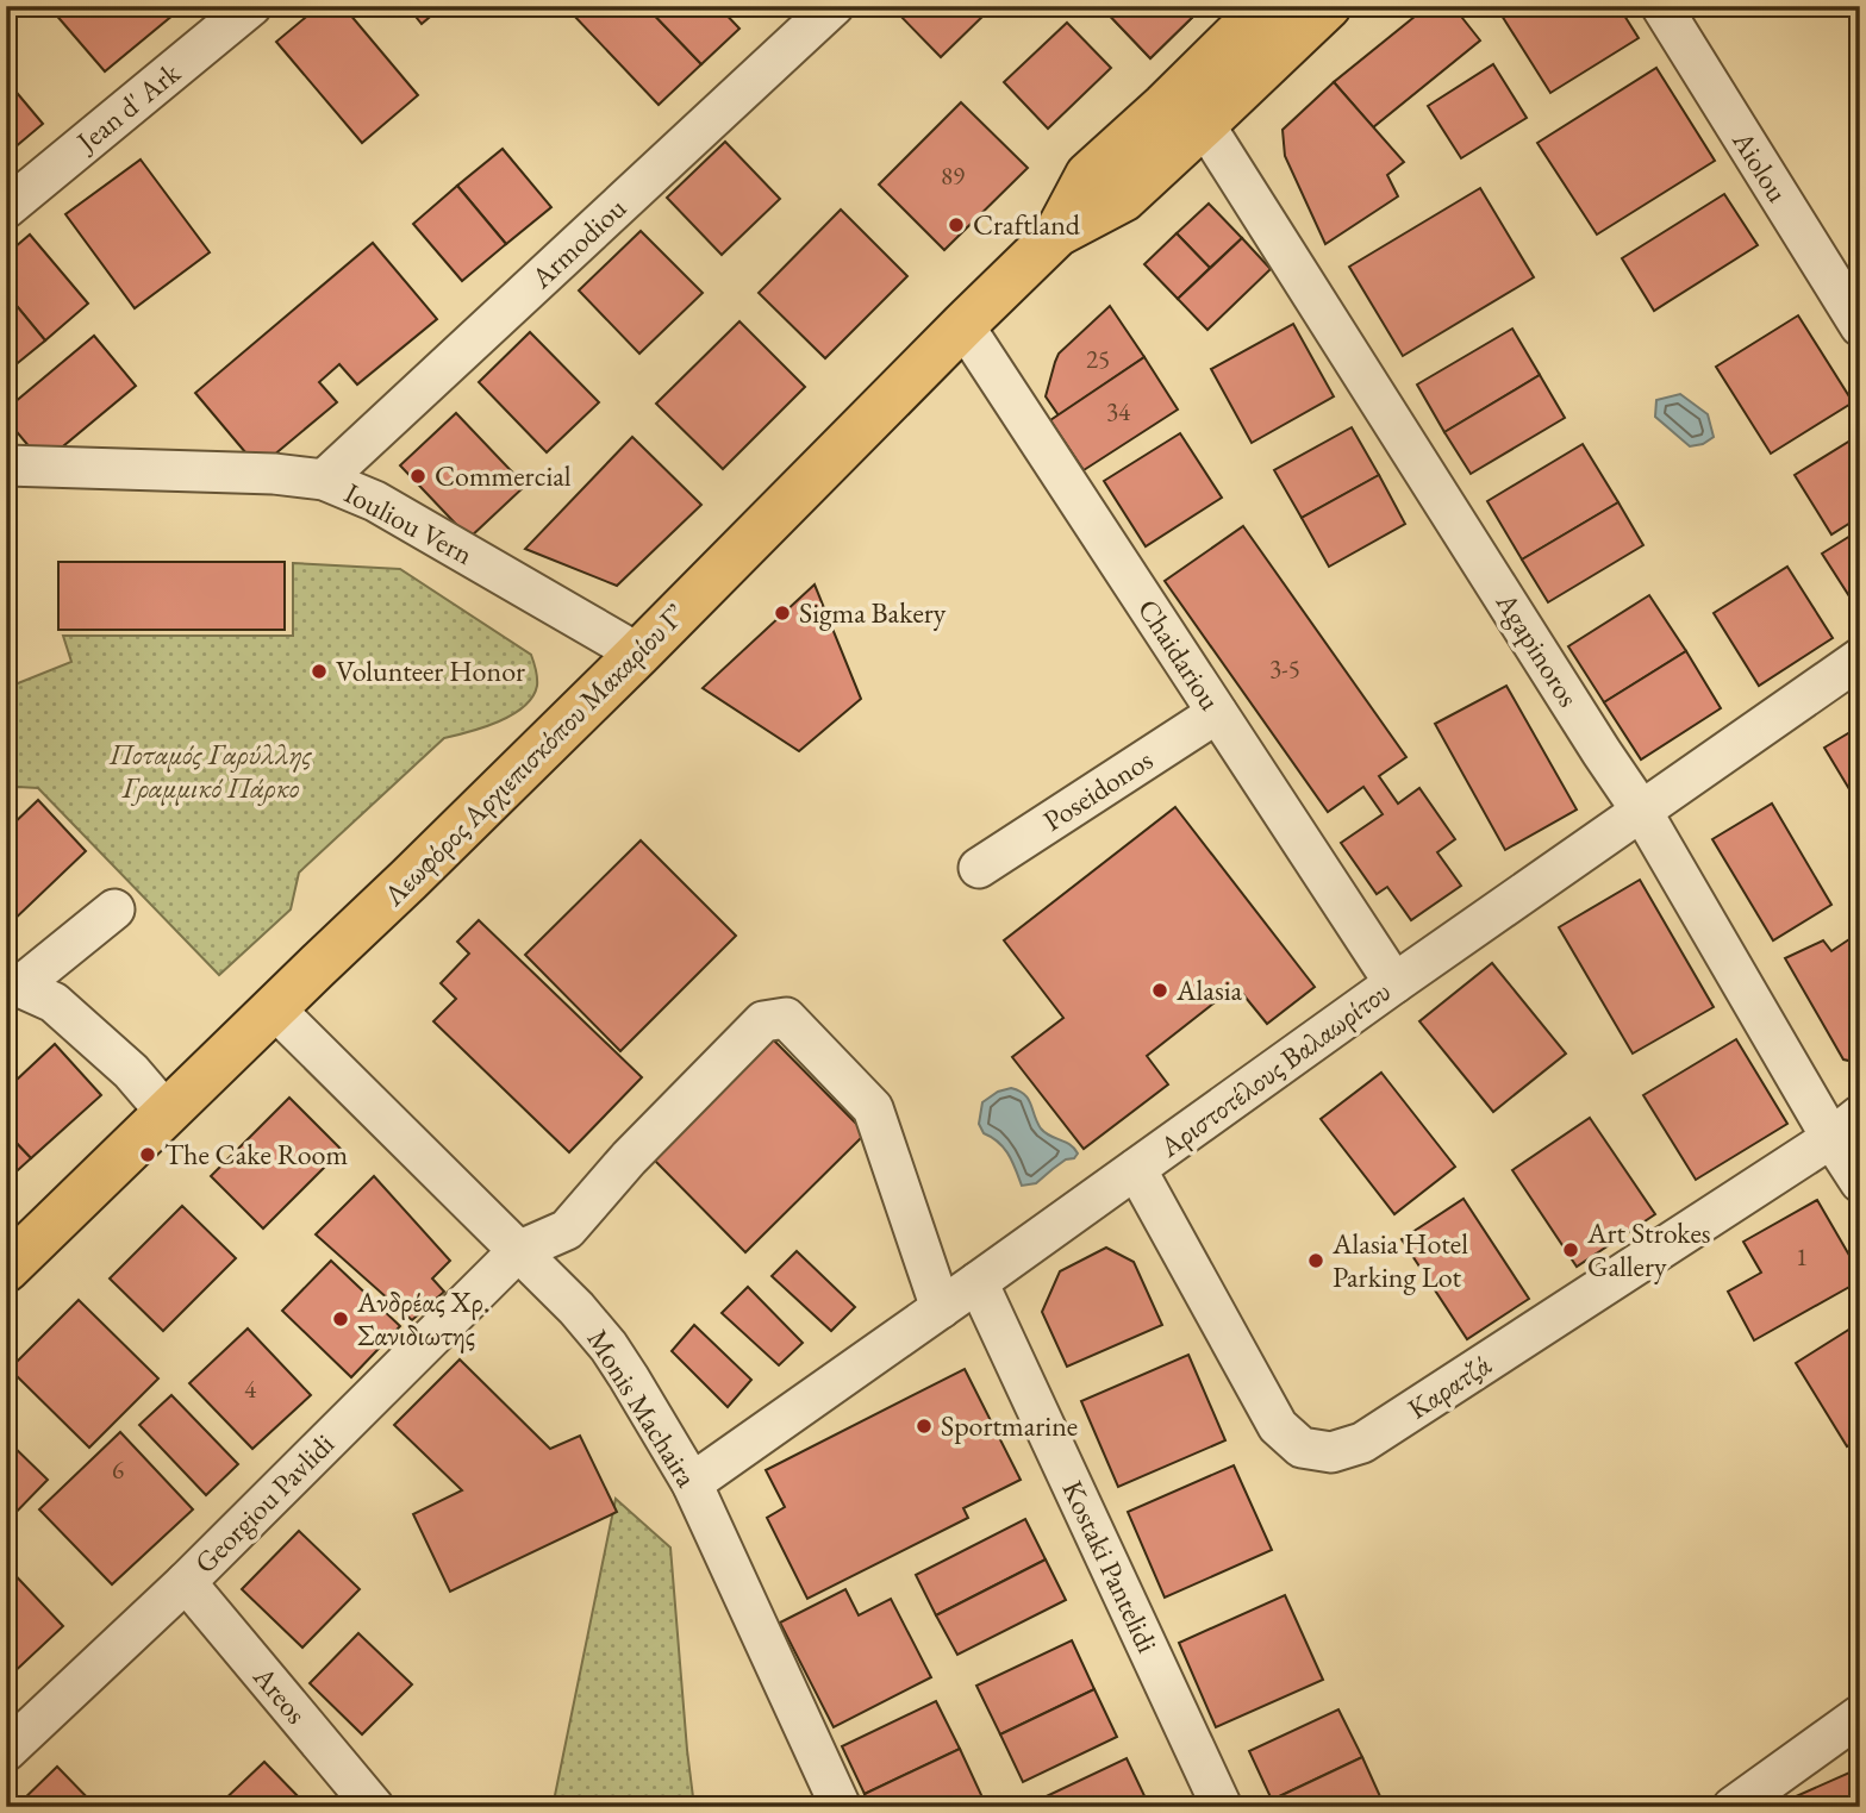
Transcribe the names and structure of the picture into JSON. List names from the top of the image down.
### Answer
{
  "streets": {
    "main road": ["Λεωφόρος Αρχιεπισκόπου Μακαρίου Γ’"],
    "street": [
      "Jean d' Ark",
      "Aiolou",
      "Armodiou",
      "Iouliou Vern",
      "Agapinoros",
      "Chaidariou",
      "Poseidonos",
      "Αριστοτέλους Βαλαωρίτου",
      "Καρατζά",
      "Monis Machaira",
      "Georgiou Pavlidi",
      "Kostaki Pantelidi",
      "Areos"
    ]
  },
  "crossings": [
    ["Armodiou", "Iouliou Vern"],
    ["Iouliou Vern", "Λεωφόρος Αρχιεπισκόπου Μακαρίου Γ’"],
    ["Agapinoros", "Λεωφόρος Αρχιεπισκόπου Μακαρίου Γ’"],
    ["Agapinoros", "Αριστοτέλους Βαλαωρίτου"],
    ["Agapinoros", "Καρατζά"],
    ["Chaidariou", "Λεωφόρος Αρχιεπισκόπου Μακαρίου Γ’"],
    ["Chaidariou", "Poseidonos"],
    ["Chaidariou", "Αριστοτέλους Βαλαωρίτου"],
    ["Λεωφόρος Αρχιεπισκόπου Μακαρίου Γ’", "Monis Machaira"],
    ["Αριστοτέλους Βαλαωρίτου", "Καρατζά"],
    ["Αριστοτέλους Βαλαωρίτου", "Monis Machaira"],
    ["Αριστοτέλους Βαλαωρίτου", "Kostaki Pantelidi"],
    ["Monis Machaira", "Georgiou Pavlidi"],
    ["Georgiou Pavlidi", "Areos"]
  ],
  "parks": ["Ποταμός Γαρύλλης Γραμμικό Πάρκο"],
  "places": [
    "Craftland",
    "Commercial",
    "Sigma Bakery",
    "Volunteer Honor",
    "Alasia",
    "The Cake Room",
    "Art Strokes Gallery",
    "Alasia Hotel Parking Lot",
    "Ανδρέας Χρ. Σανιδιωτης",
    "Sportmarine"
  ],
  "house_numbers": [
    "89",
    "25",
    "34",
    "3-5",
    "1",
    "4",
    "6"
  ]
}
